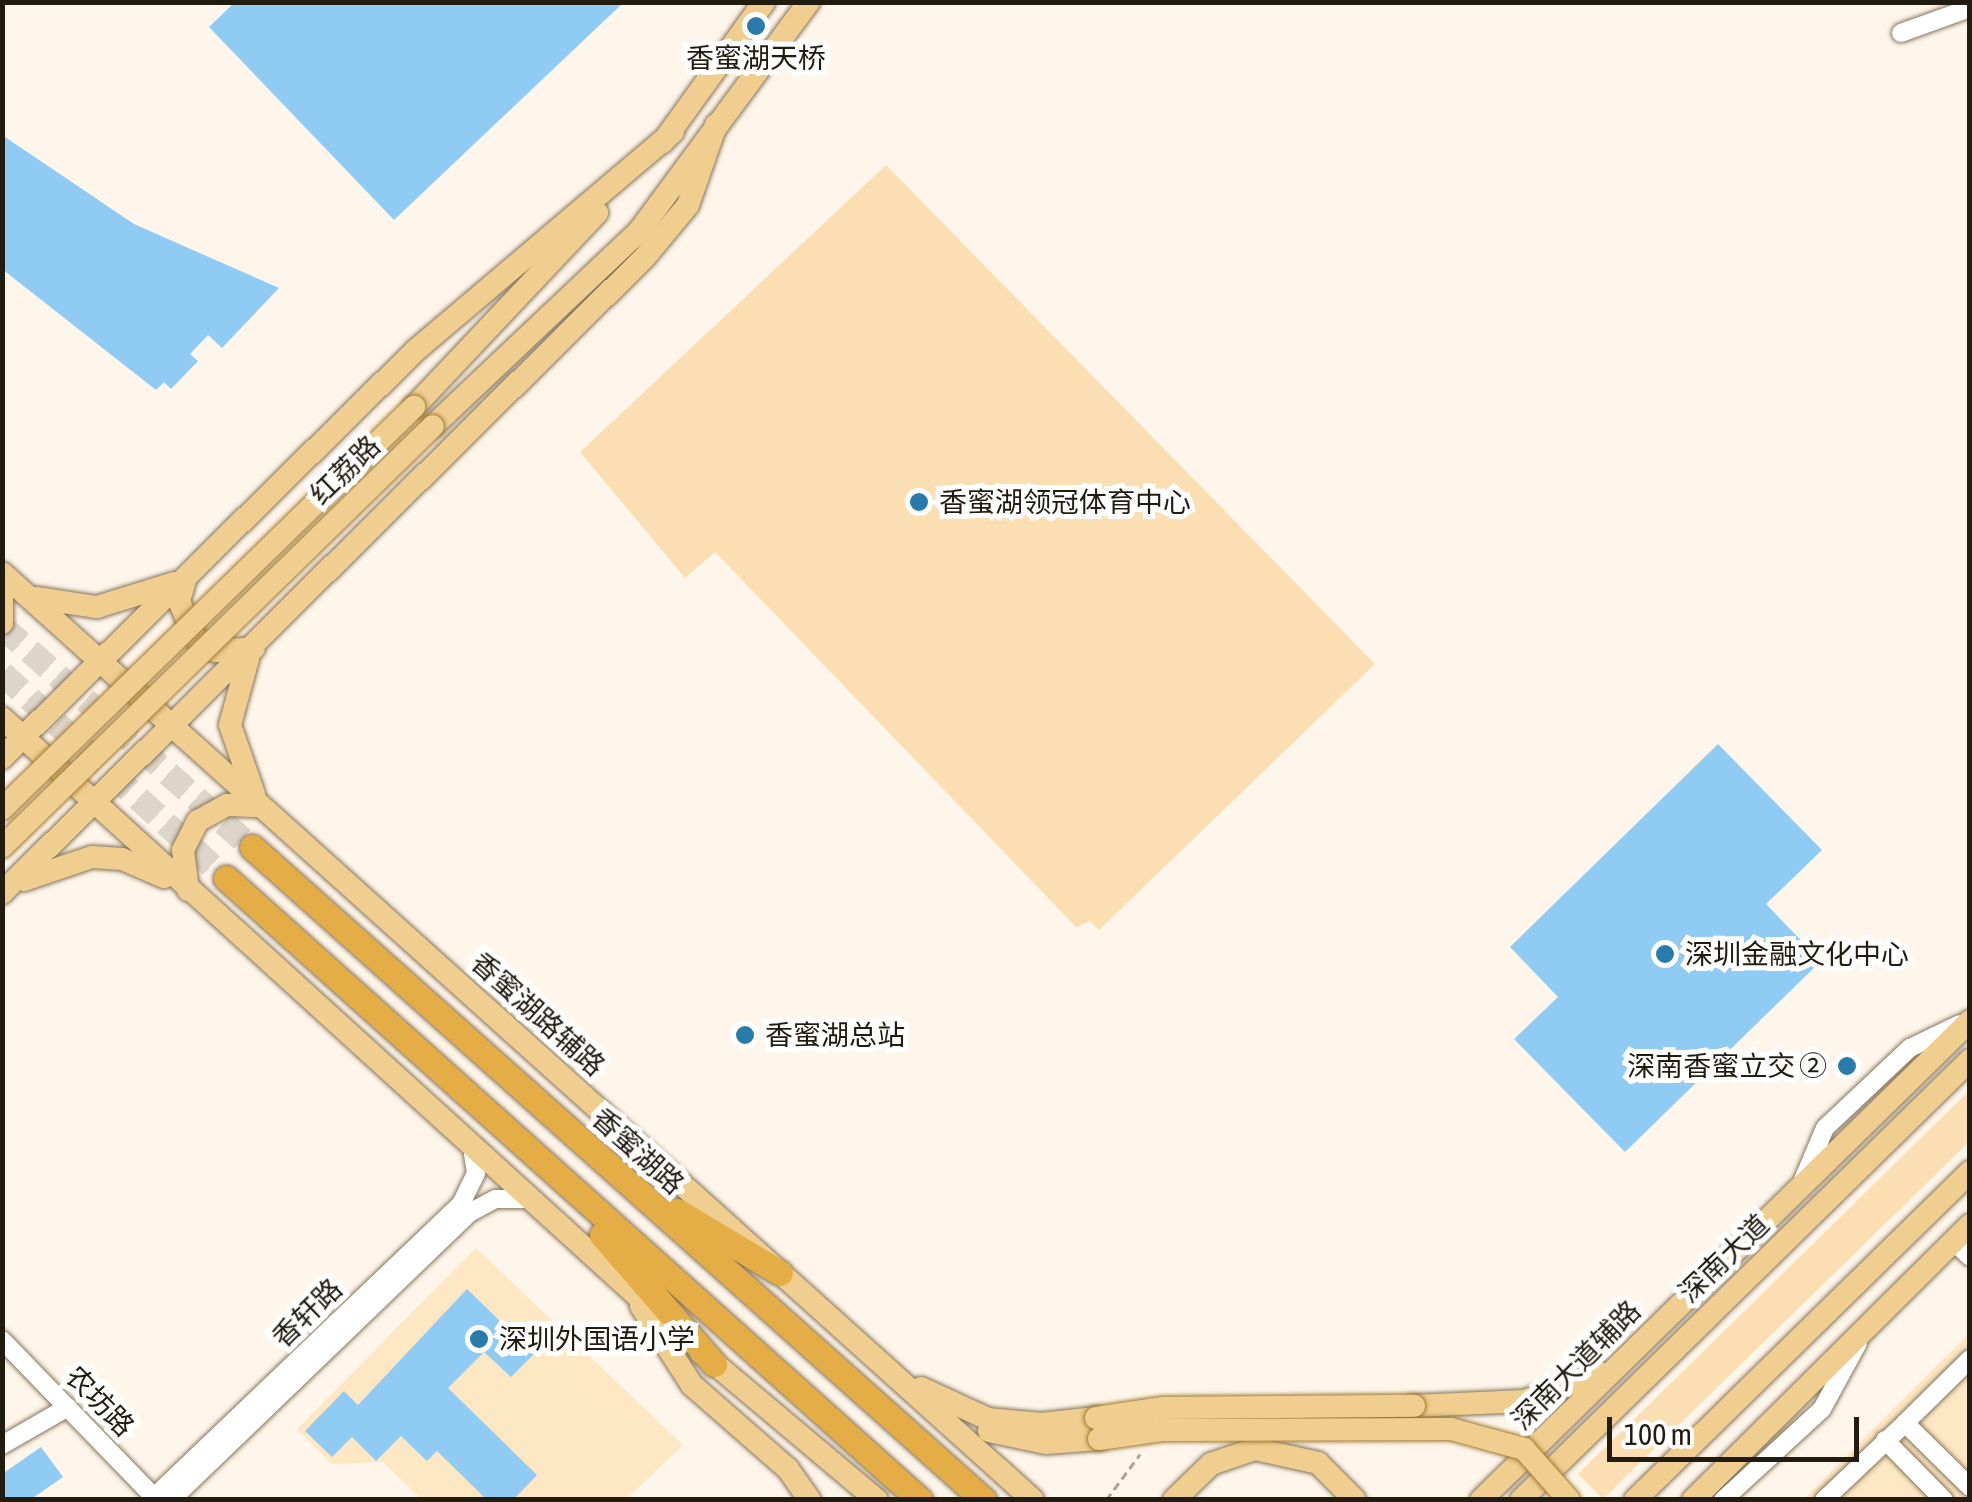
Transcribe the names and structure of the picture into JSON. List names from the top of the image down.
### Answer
{
  "streets": {
    "highway": ["香蜜湖路"],
    "main road": [
      "红荔路",
      "香蜜湖路辅路",
      "深南大道",
      "深南大道辅路"
    ],
    "street": ["香轩路", "农坊路"]
  },
  "crossings": [
    ["红荔路", "香蜜湖路辅路"],
    ["香轩路", "农坊路"]
  ],
  "places": [
    "香蜜湖天桥",
    "香蜜湖领冠体育中心",
    "深圳金融文化中心",
    "香蜜湖总站",
    "深南香蜜立交 ②",
    "深圳外国语小学"
  ],
  "scale_bar": "100 m"
}
